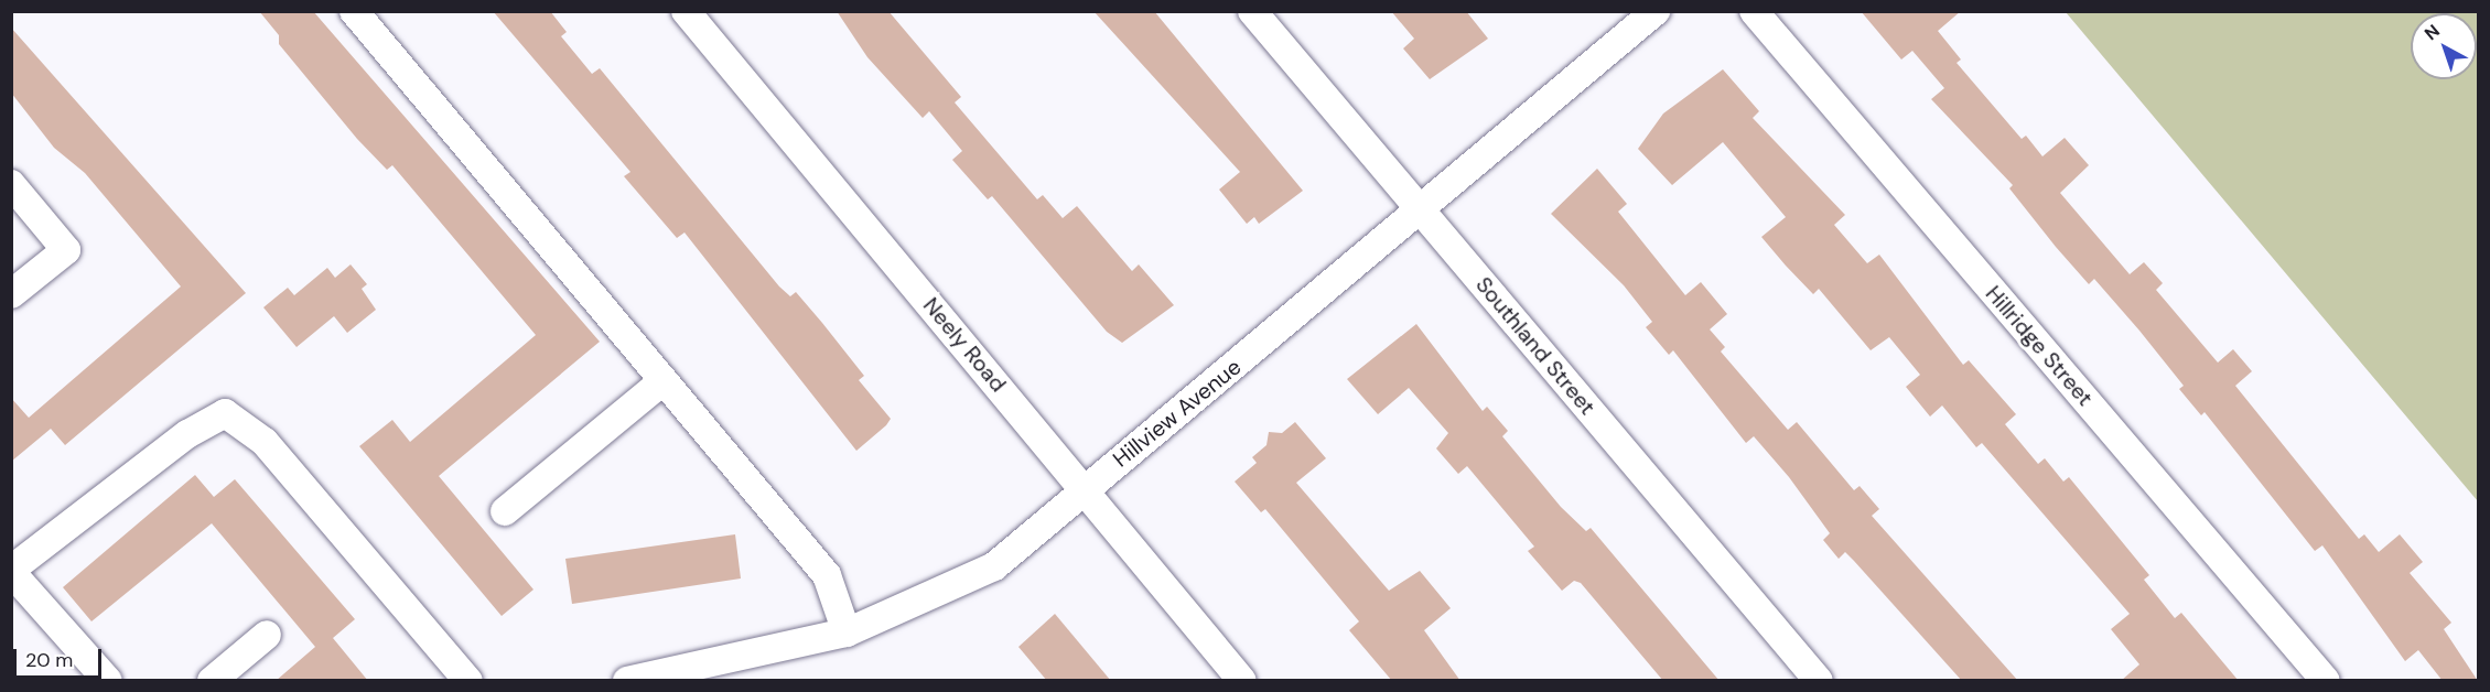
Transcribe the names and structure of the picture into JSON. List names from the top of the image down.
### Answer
{
  "streets": {
    "street": [
      "Neely Road",
      "Southland Street",
      "Hillridge Street",
      "Hillview Avenue"
    ]
  },
  "crossings": [
    ["Neely Road", "Hillview Avenue"],
    ["Southland Street", "Hillview Avenue"]
  ],
  "scale_bar": "20 m",
  "north": "top left"
}
